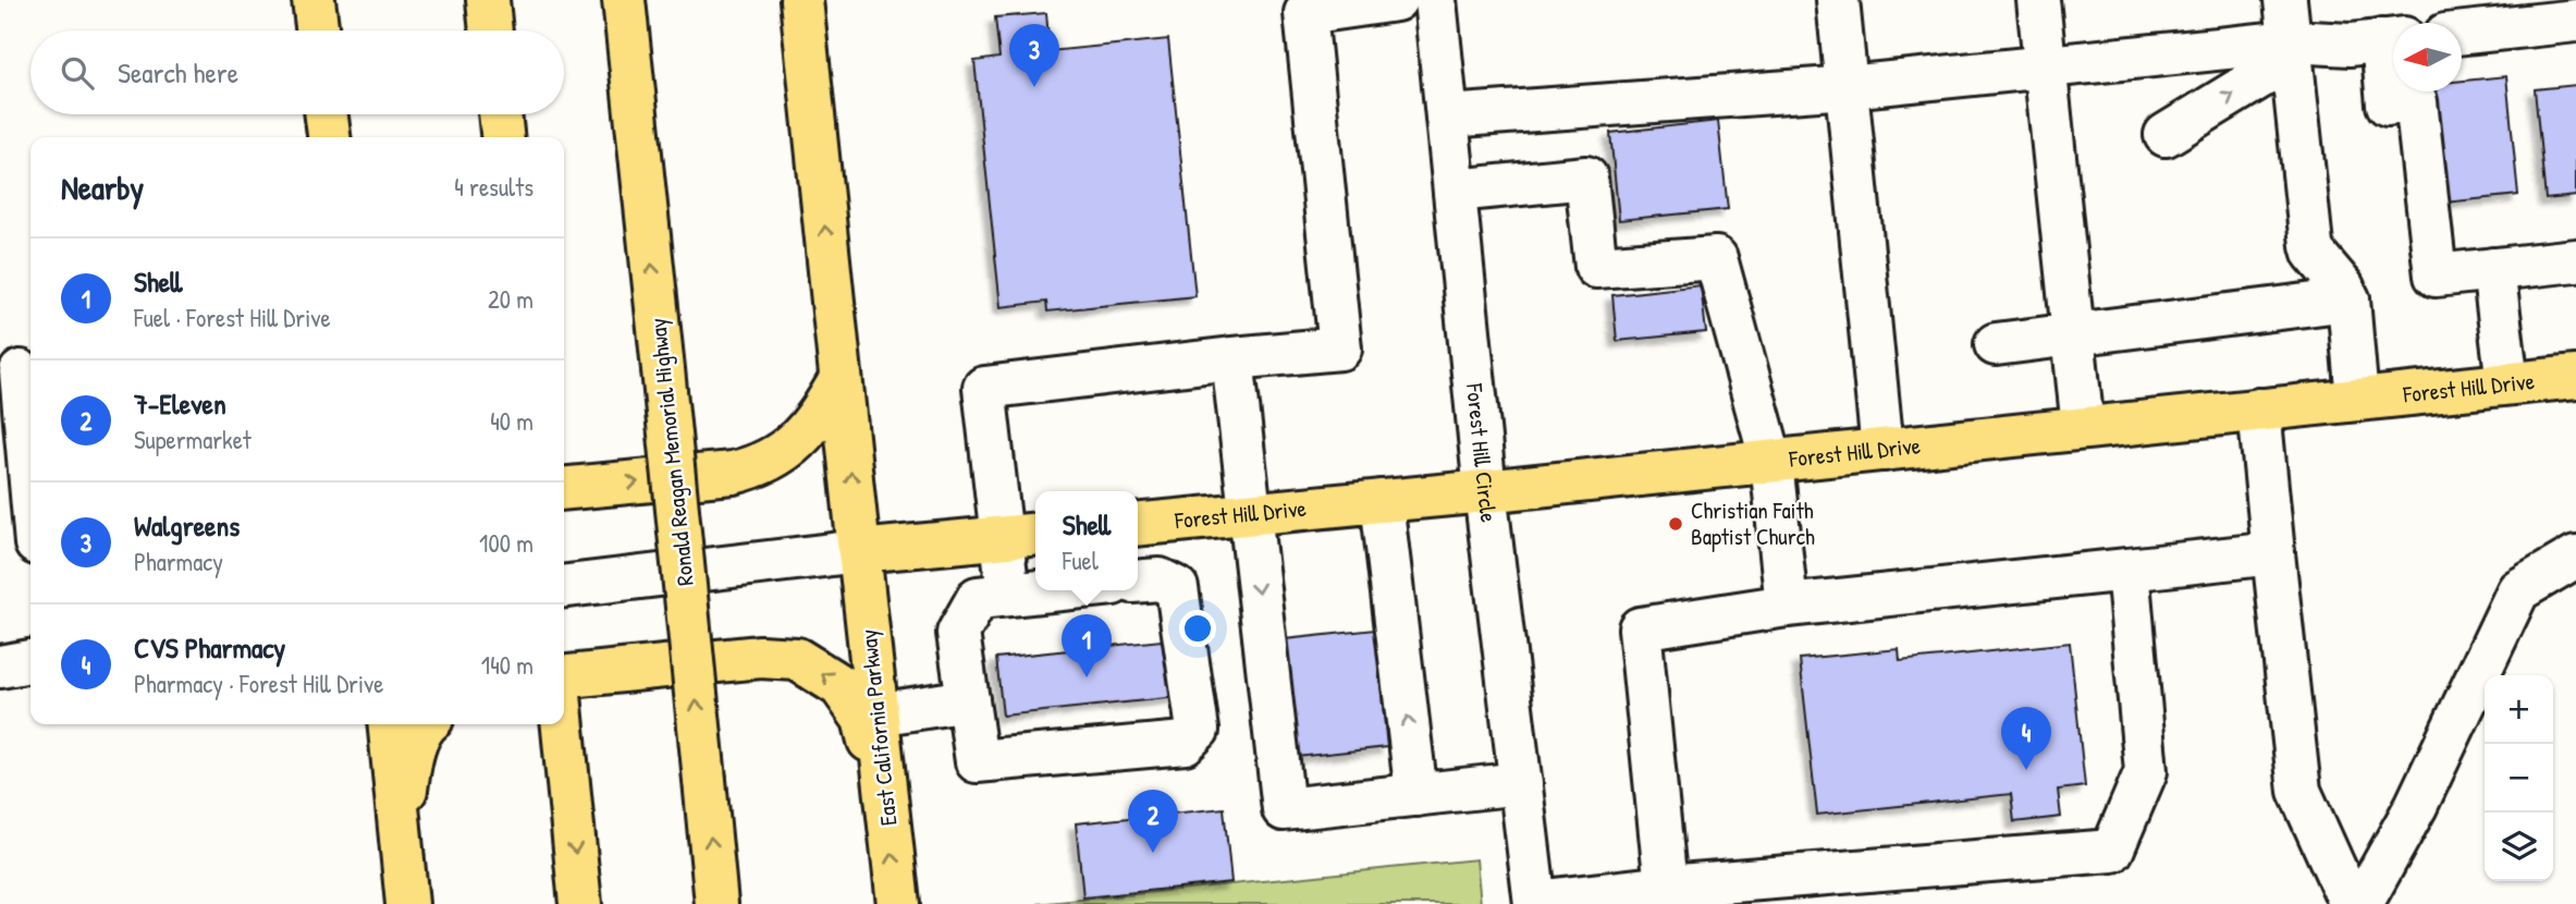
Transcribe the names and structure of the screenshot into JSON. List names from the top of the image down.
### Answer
{
  "streets": {
    "main road": ["Forest Hill Drive", "Ronald Reagan Memorial Highway", "East California Parkway"],
    "street": ["Forest Hill Circle"]
  },
  "crossings": [
    ["Forest Hill Drive", "Forest Hill Circle"]
  ],
  "one_way": ["East California Parkway"],
  "places": ["Christian Faith Baptist Church"],
  "north": "left",
  "page": {
    "pins": [
      "3",
      "1",
      "4",
      "2"
    ],
    "search": "Search here",
    "heading": ["Nearby", "4 results"],
    "list": [
      {
        "mark": "1",
        "name": "Shell",
        "note": "Fuel · Forest Hill Drive",
        "value": "20 m"
      },
      {
        "mark": "2",
        "name": "7-Eleven",
        "note": "Supermarket",
        "value": "40 m"
      },
      {
        "mark": "3",
        "name": "Walgreens",
        "note": "Pharmacy",
        "value": "100 m"
      },
      {
        "mark": "4",
        "name": "CVS Pharmacy",
        "note": "Pharmacy · Forest Hill Drive",
        "value": "140 m"
      }
    ],
    "popup": ["Shell", "Fuel"],
    "map_buttons": ["+", "−"]
  }
}
